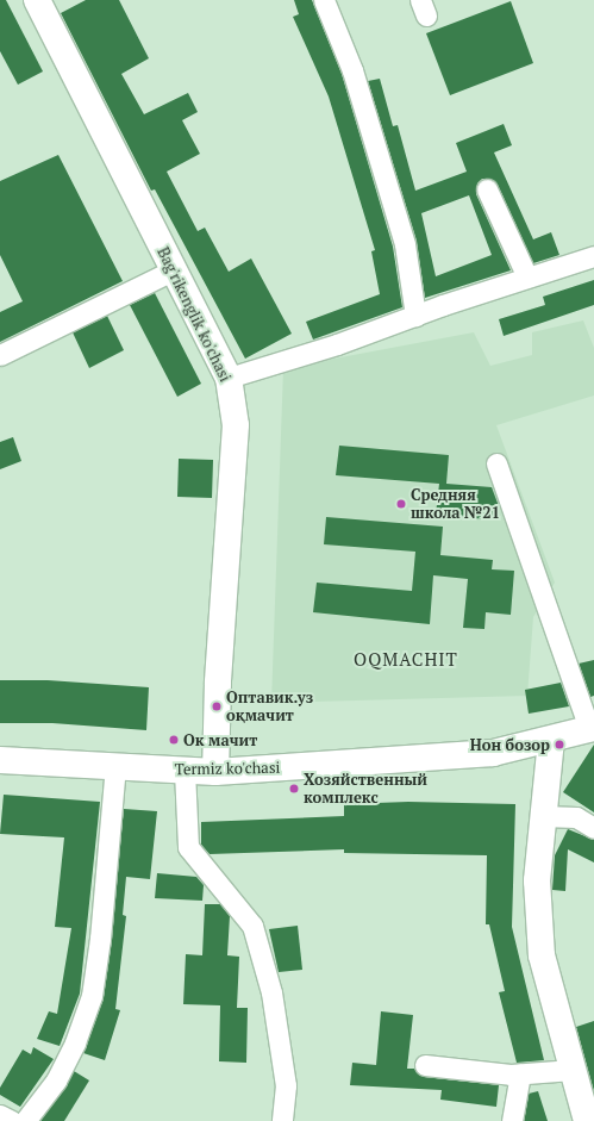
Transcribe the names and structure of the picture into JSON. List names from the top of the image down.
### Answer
{
  "streets": {
    "main road": ["Bag'rikenglik ko'chasi", "Termiz ko'chasi"]
  },
  "crossings": [
    ["Bag'rikenglik ko'chasi", "Termiz ko'chasi"]
  ],
  "districts": ["OQMACHIT"],
  "places": [
    "Средняя школа №21",
    "Оптавик.уз оқмачит",
    "Ок мачит",
    "Нон бозор",
    "Хозяйственный комплекс"
  ]
}
